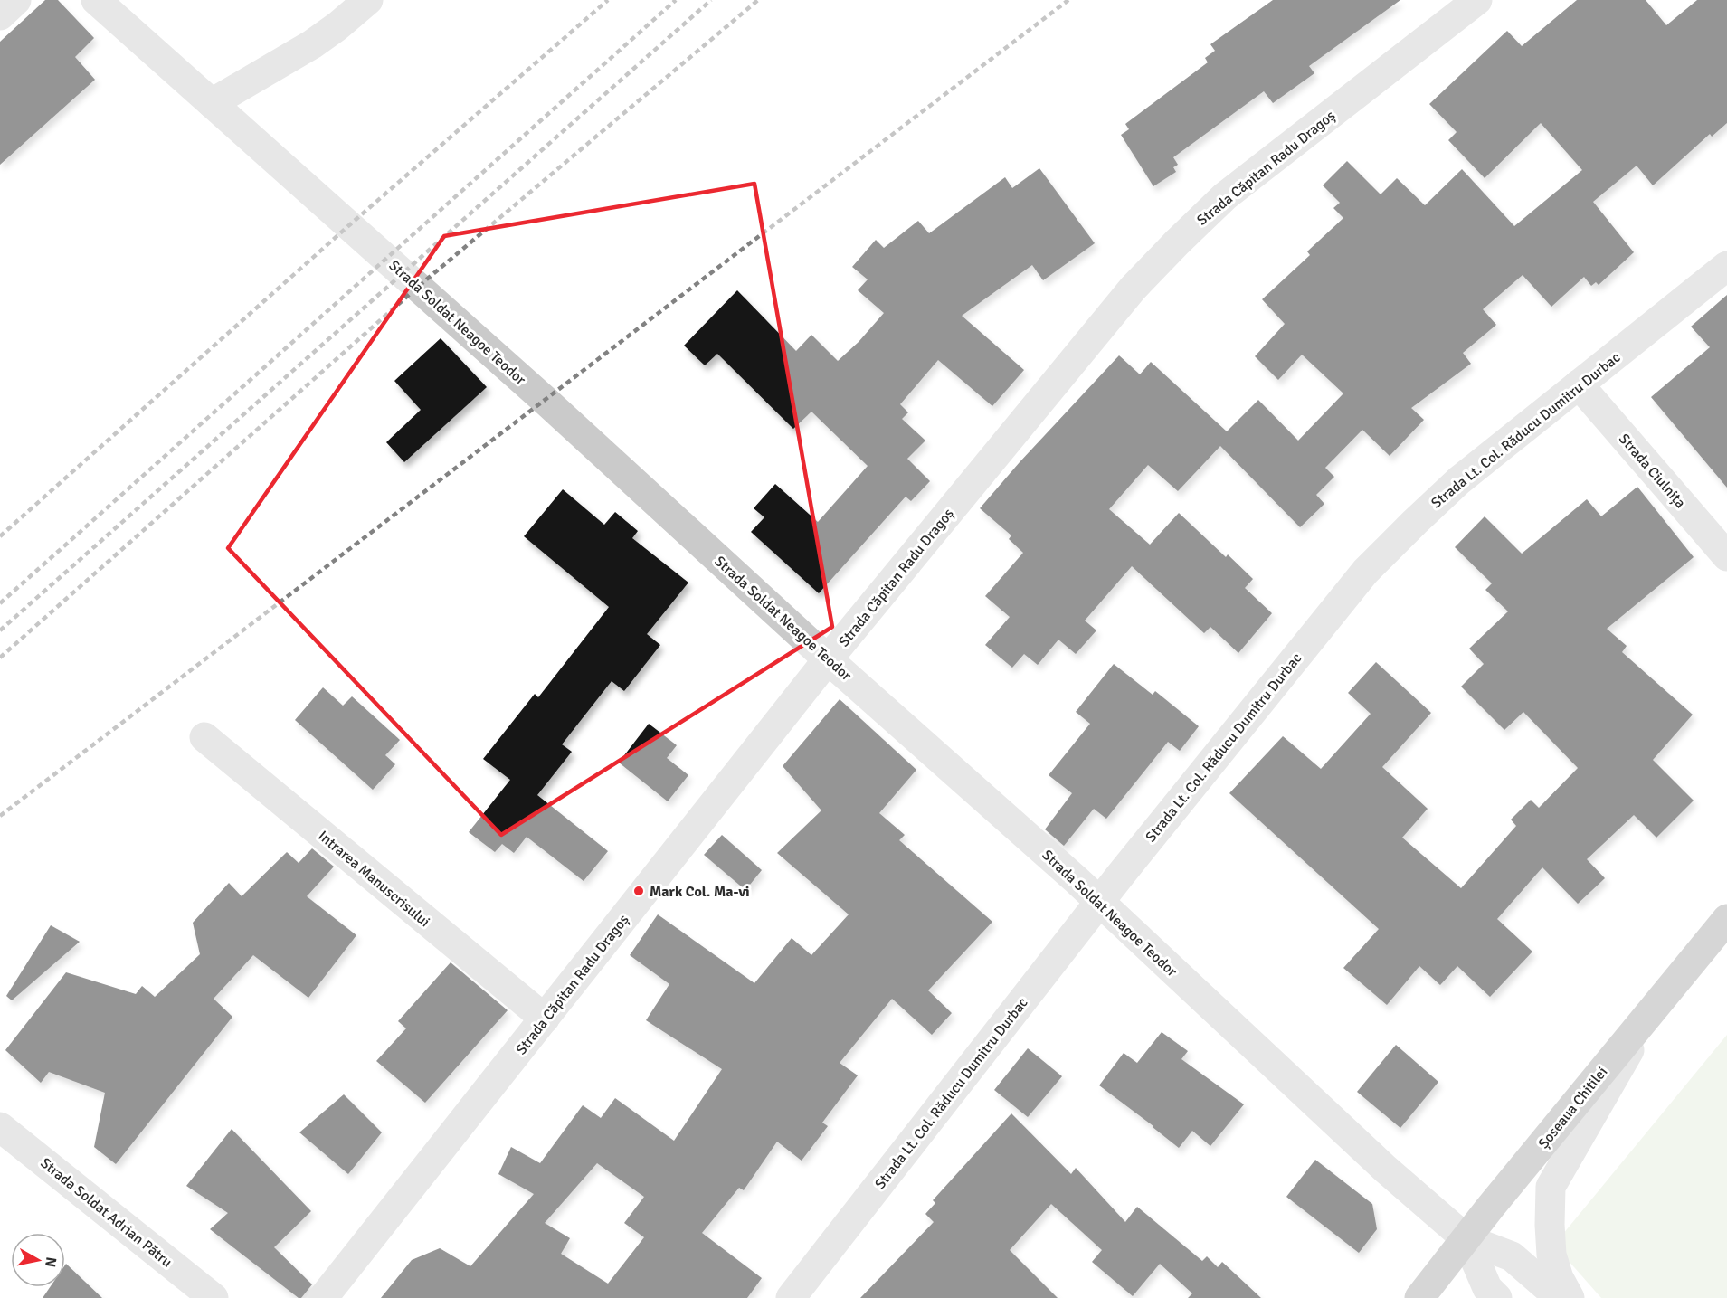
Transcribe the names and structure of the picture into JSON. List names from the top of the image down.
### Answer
{
  "streets": {
    "main road": ["Șoseaua Chitilei"],
    "street": [
      "Strada Căpitan Radu Dragoș",
      "Strada Soldat Neagoe Teodor",
      "Strada Lt. Col. Răducu Dumitru Durbac",
      "Strada Ciulnița",
      "Intrarea Manuscrisului",
      "Strada Soldat Adrian Pătru"
    ]
  },
  "crossings": [
    ["Strada Căpitan Radu Dragoș", "Strada Soldat Neagoe Teodor"],
    ["Strada Căpitan Radu Dragoș", "Intrarea Manuscrisului"],
    ["Strada Soldat Neagoe Teodor", "Strada Lt. Col. Răducu Dumitru Durbac"],
    ["Strada Soldat Neagoe Teodor", "Șoseaua Chitilei"],
    ["Strada Lt. Col. Răducu Dumitru Durbac", "Strada Ciulnița"]
  ],
  "places": ["Mark Col. Ma-vi"],
  "north": "right"
}
